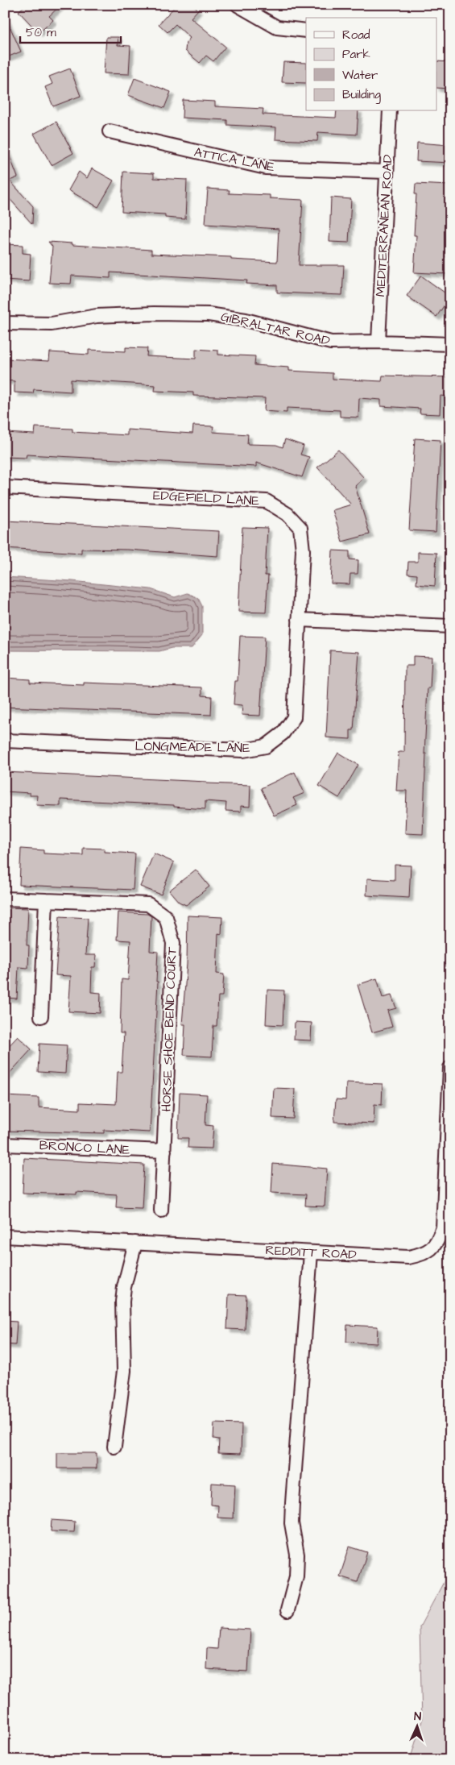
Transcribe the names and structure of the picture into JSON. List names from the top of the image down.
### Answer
{
  "streets": {
    "street": [
      "ATTICA LANE",
      "MEDITERRANEAN ROAD",
      "GIBRALTAR ROAD",
      "EDGEFIELD LANE",
      "LONGMEADE LANE",
      "HORSE SHOE BEND COURT",
      "BRONCO LANE",
      "REDDITT ROAD"
    ]
  },
  "crossings": [
    ["ATTICA LANE", "MEDITERRANEAN ROAD"],
    ["MEDITERRANEAN ROAD", "GIBRALTAR ROAD"],
    ["EDGEFIELD LANE", "LONGMEADE LANE"],
    ["HORSE SHOE BEND COURT", "BRONCO LANE"]
  ],
  "legend": [
    "Road",
    "Park",
    "Water",
    "Building"
  ],
  "scale_bar": "50 m",
  "north": "top"
}
